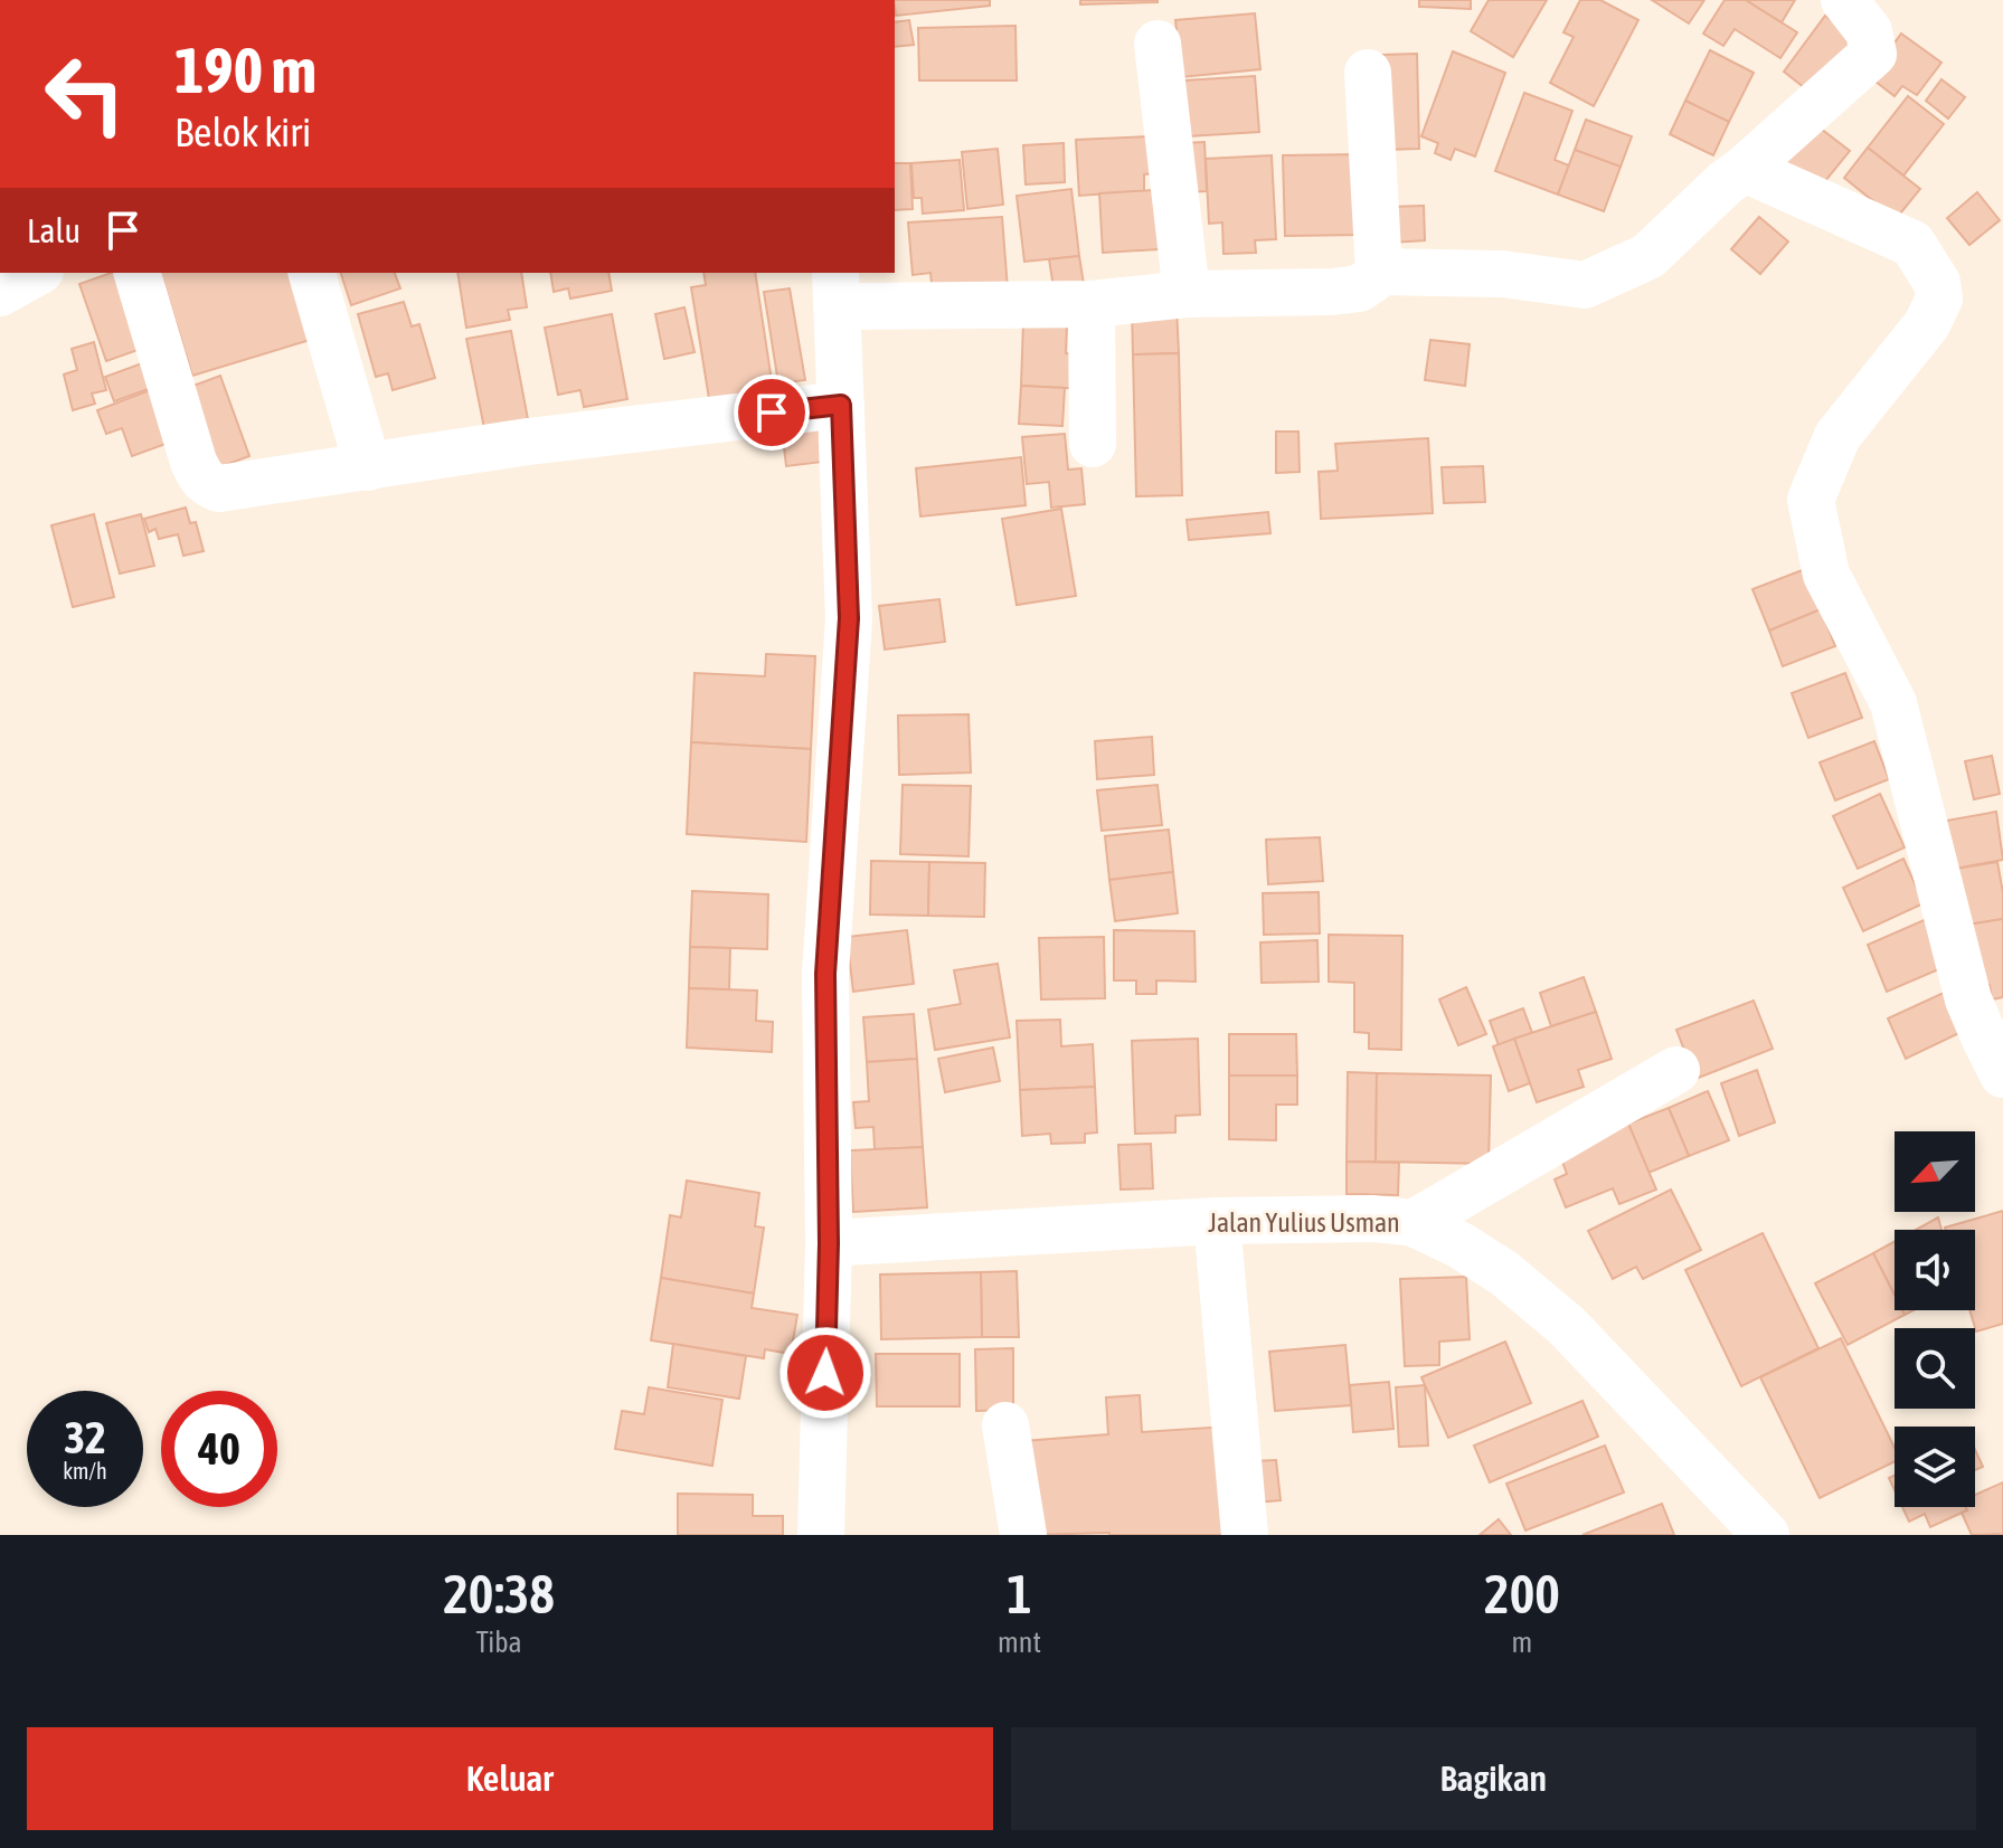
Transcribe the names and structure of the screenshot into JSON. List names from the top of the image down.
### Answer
{
  "streets": {
    "street": ["Jalan Yulius Usman"]
  },
  "north": "bottom left",
  "page": {
    "turn": ["190 m", "Belok kiri"],
    "then": "Lalu",
    "speed": "32 km/h",
    "limit": "40",
    "eta": [
      "20:38",
      "Tiba",
      "1",
      "mnt",
      "200",
      "m"
    ],
    "buttons": ["Keluar", "Bagikan"]
  }
}
